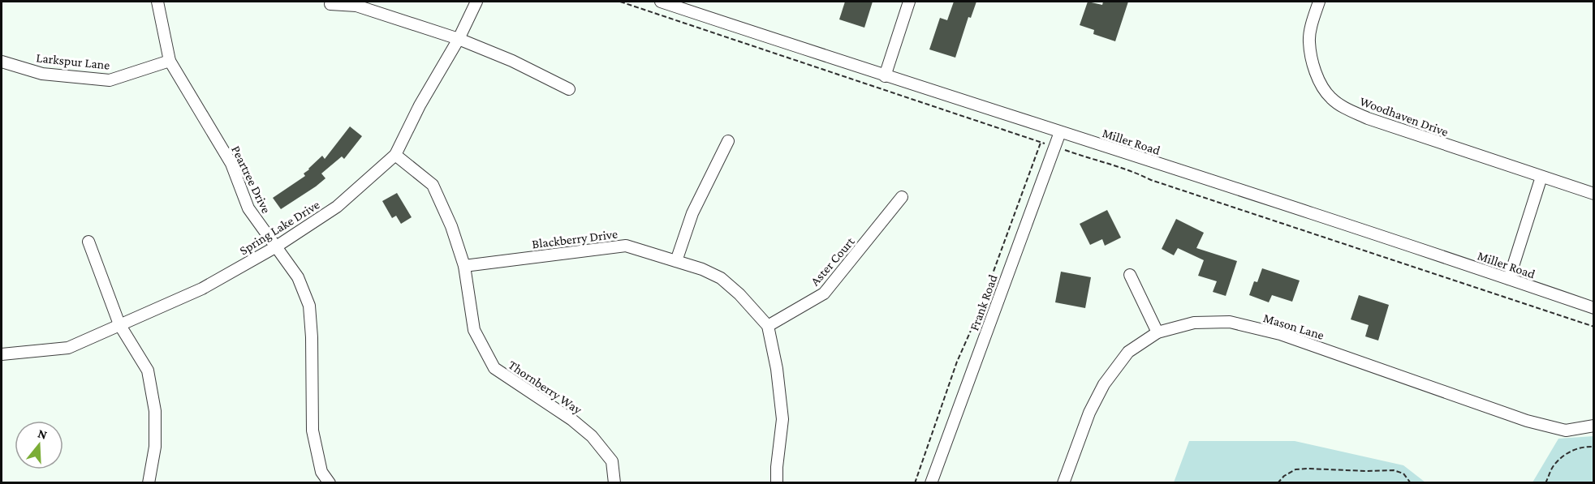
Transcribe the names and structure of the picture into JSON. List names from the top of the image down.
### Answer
{
  "streets": {
    "street": [
      "Larkspur Lane",
      "Woodhaven Drive",
      "Miller Road",
      "Peartree Drive",
      "Spring Lake Drive",
      "Blackberry Drive",
      "Aster Court",
      "Frank Road",
      "Mason Lane",
      "Thornberry Way"
    ]
  },
  "crossings": [
    ["Larkspur Lane", "Peartree Drive"],
    ["Miller Road", "Frank Road"],
    ["Peartree Drive", "Spring Lake Drive"],
    ["Spring Lake Drive", "Thornberry Way"],
    ["Blackberry Drive", "Aster Court"],
    ["Blackberry Drive", "Thornberry Way"]
  ],
  "north": "top"
}
